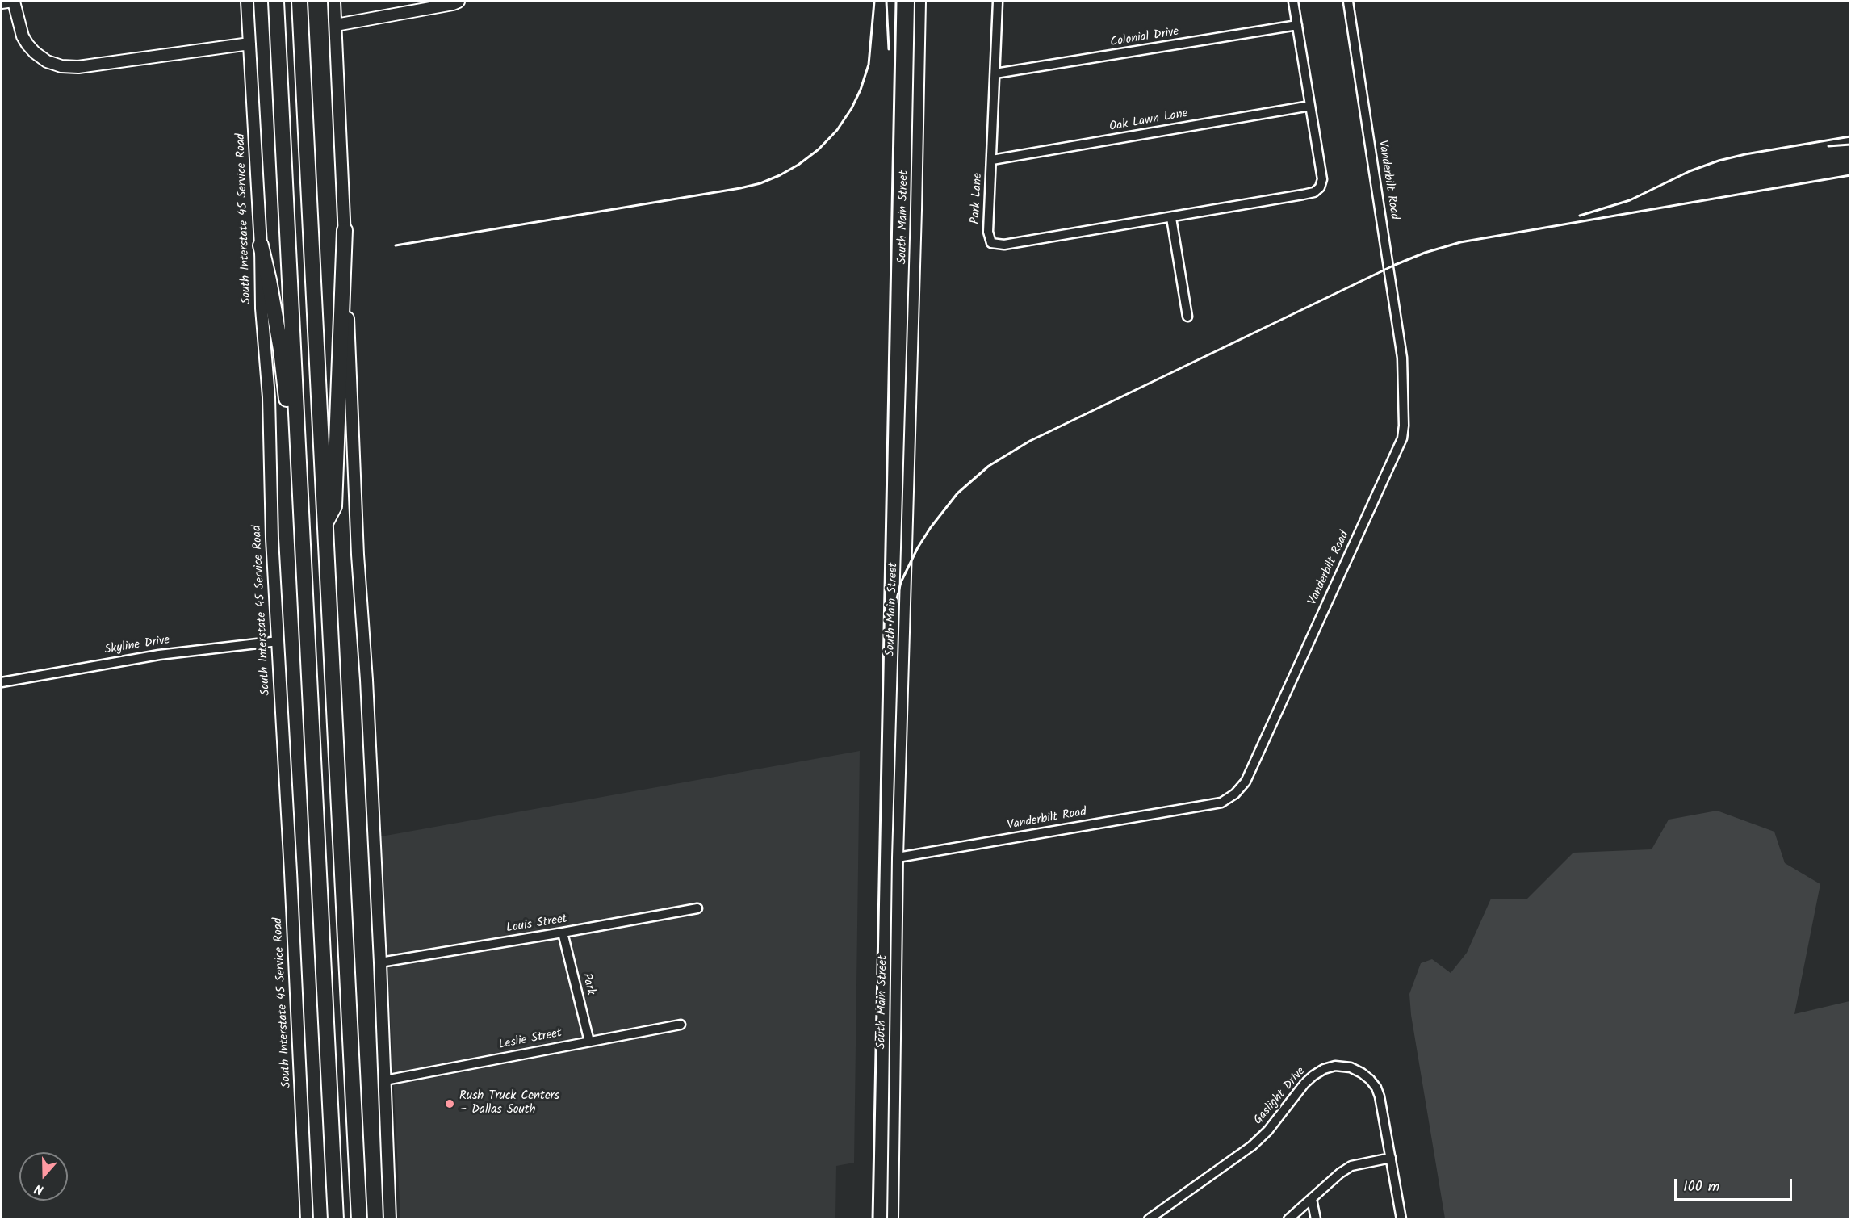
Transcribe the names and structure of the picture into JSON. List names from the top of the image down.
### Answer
{
  "streets": {
    "main road": ["South Interstate 45 Service Road"],
    "street": [
      "Colonial Drive",
      "Oak Lawn Lane",
      "Vanderbilt Road",
      "Park Lane",
      "South Main Street",
      "Skyline Drive",
      "Louis Street",
      "Park",
      "Leslie Street",
      "Gaslight Drive"
    ]
  },
  "crossings": [
    ["Colonial Drive", "Park Lane"],
    ["Oak Lawn Lane", "Park Lane"],
    ["Vanderbilt Road", "South Main Street"],
    ["South Interstate 45 Service Road", "Skyline Drive"],
    ["Louis Street", "Park"],
    ["Park", "Leslie Street"]
  ],
  "places": ["Rush Truck Centers – Dallas South"],
  "scale_bar": "100 m",
  "north": "bottom"
}
